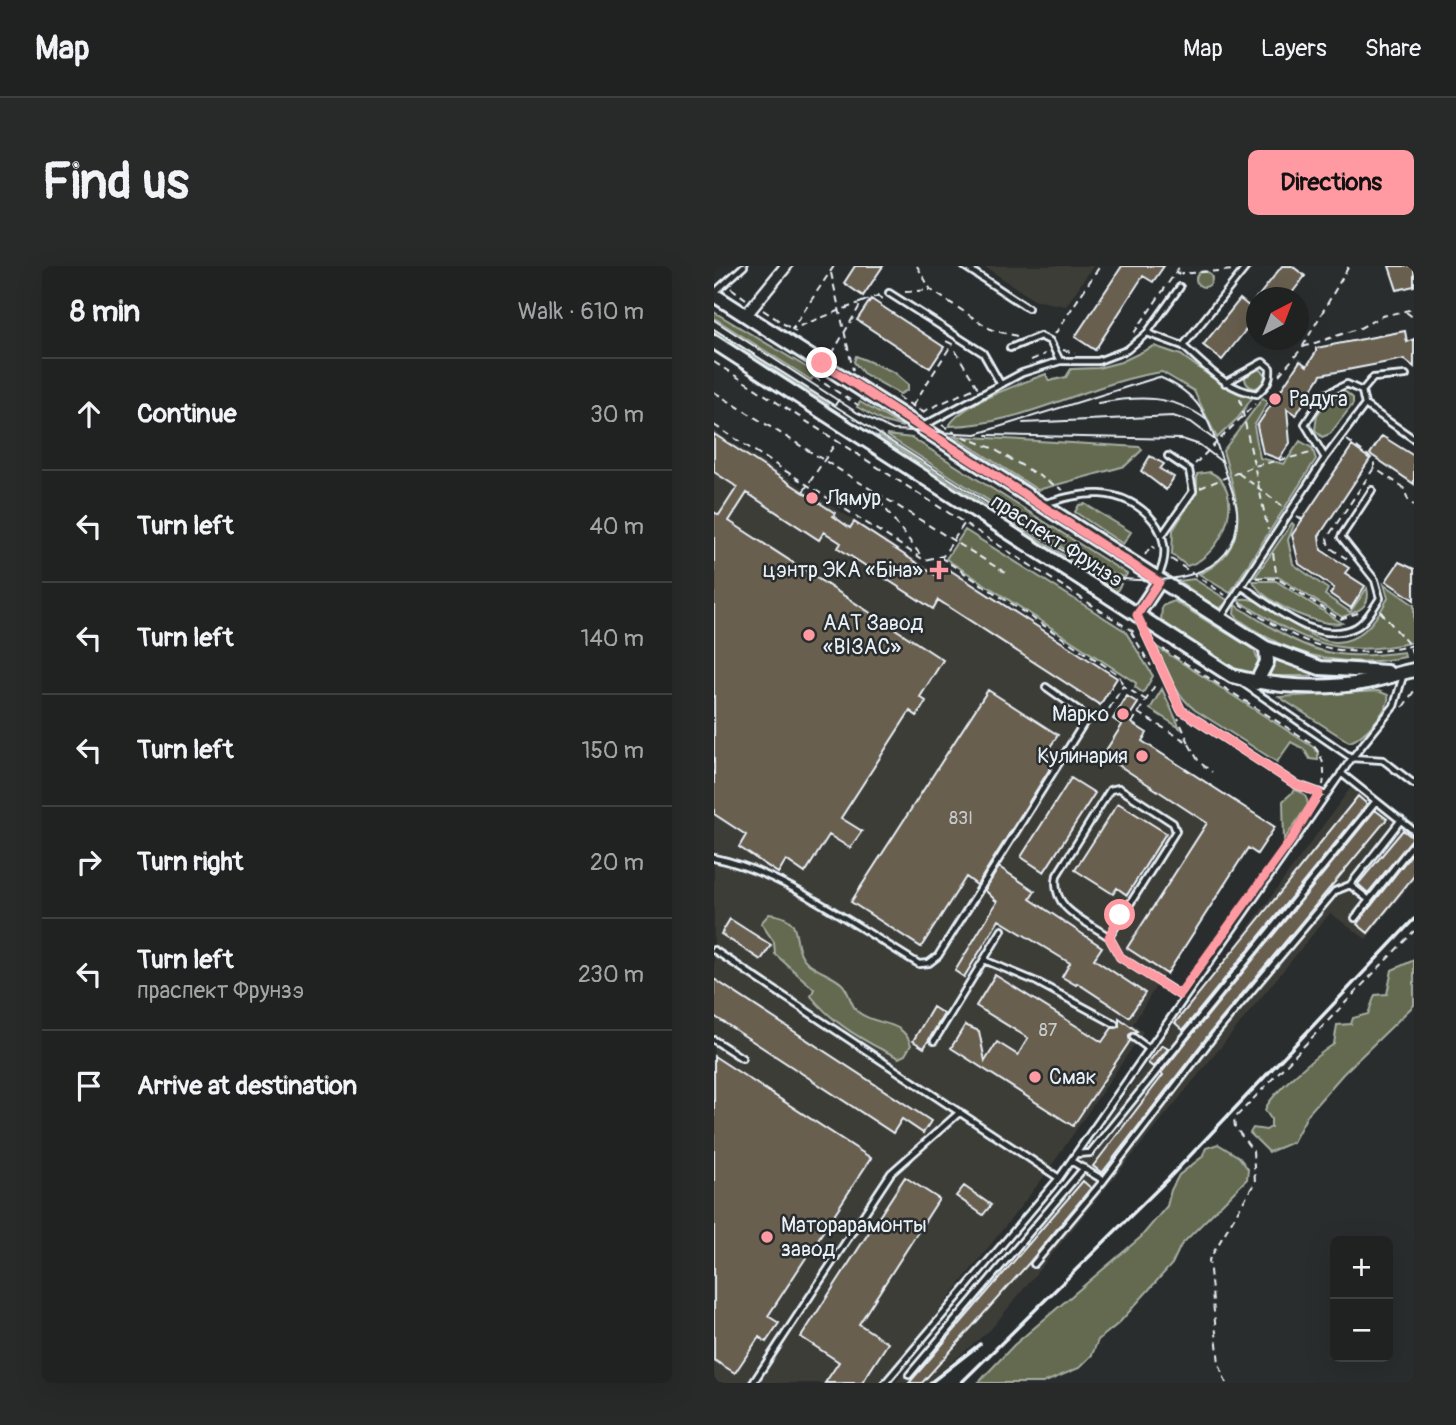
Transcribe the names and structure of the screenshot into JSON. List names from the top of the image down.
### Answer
{
  "streets": {
    "main road": ["праспект Фрунзэ"]
  },
  "places": {
    "other": [
      "Радуга",
      "Лямур",
      "ААТ Завод «ВІЗАС»",
      "Марко",
      "Кулинария",
      "Смак",
      "Маторарамонты завод"
    ],
    "health": ["цэнтр ЭКА «Біна»"]
  },
  "house_numbers": ["83І", "87"],
  "north": "top right",
  "page": {
    "header": "Map",
    "nav": ["Map", "Layers", "Share"],
    "buttons": "Directions",
    "title": "Find us",
    "heading": ["8 min", "Walk · 610 m"],
    "list": [
      ["Continue", "30 m"],
      ["Turn left", "40 m"],
      ["Turn left", "140 m"],
      ["Turn left", "150 m"],
      ["Turn right", "20 m"],
      ["Turn left", "праспект Фрунзэ", "230 m"],
      "Arrive at destination"
    ],
    "map_buttons": ["+", "−"]
  }
}
